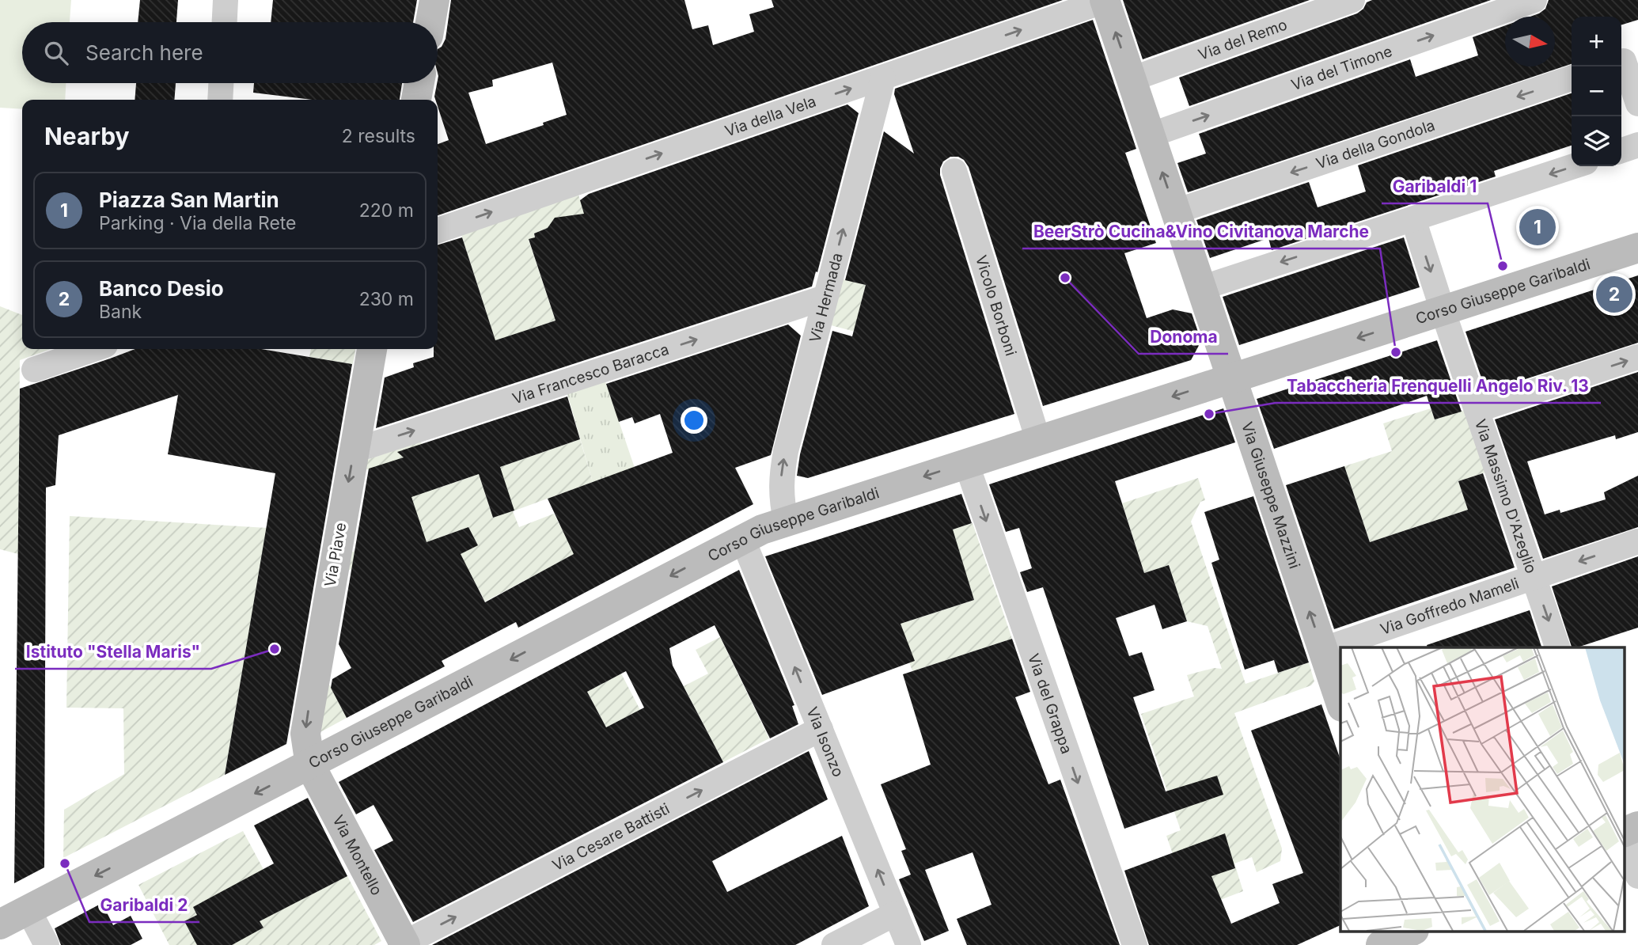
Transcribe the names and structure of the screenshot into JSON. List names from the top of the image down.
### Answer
{
  "streets": {
    "street": [
      "Via del Remo",
      "Via del Timone",
      "Via della Vela",
      "Via della Gondola",
      "Corso Giuseppe Garibaldi",
      "Via Hermada",
      "Vicolo Borboni",
      "Via Francesco Baracca",
      "Via Giuseppe Mazzini",
      "Via Massimo D'Azeglio",
      "Via Piave",
      "Via Goffredo Mameli",
      "Via del Grappa",
      "Via Isonzo",
      "Via Cesare Battisti",
      "Via Montello"
    ]
  },
  "crossings": [
    ["Via del Remo", "Via Giuseppe Mazzini"],
    ["Via del Timone", "Via Giuseppe Mazzini"],
    ["Via della Vela", "Via Hermada"],
    ["Via della Vela", "Via Giuseppe Mazzini"],
    ["Via della Gondola", "Via Giuseppe Mazzini"],
    ["Corso Giuseppe Garibaldi", "Via Hermada"],
    ["Corso Giuseppe Garibaldi", "Vicolo Borboni"],
    ["Corso Giuseppe Garibaldi", "Via Giuseppe Mazzini"],
    ["Corso Giuseppe Garibaldi", "Via Massimo D'Azeglio"],
    ["Corso Giuseppe Garibaldi", "Via Piave"],
    ["Corso Giuseppe Garibaldi", "Via del Grappa"],
    ["Corso Giuseppe Garibaldi", "Via Isonzo"],
    ["Corso Giuseppe Garibaldi", "Via Montello"],
    ["Via Hermada", "Via Francesco Baracca"],
    ["Via Francesco Baracca", "Via Piave"],
    ["Via Giuseppe Mazzini", "Via Goffredo Mameli"],
    ["Via Massimo D'Azeglio", "Via Goffredo Mameli"],
    ["Via Piave", "Via Montello"],
    ["Via Isonzo", "Via Cesare Battisti"],
    ["Via Cesare Battisti", "Via Montello"]
  ],
  "one_way": [
    "Via della Vela",
    "Corso Giuseppe Garibaldi",
    "Via Hermada",
    "Via Francesco Baracca",
    "Via Giuseppe Mazzini",
    "Via Massimo D'Azeglio",
    "Via Piave",
    "Via del Grappa",
    "Via Isonzo",
    "Via Cesare Battisti"
  ],
  "places": [
    "Garibaldi 1",
    "Donoma",
    "BeerStrò Cucina&Vino Civitanova Marche",
    "Tabaccheria Frenquelli Angelo Riv. 13",
    "Istituto \"Stella Maris\"",
    "Garibaldi 2"
  ],
  "north": "right",
  "page": {
    "map_buttons": ["+", "−"],
    "search": "Search here",
    "heading": ["Nearby", "2 results"],
    "list": [
      {
        "mark": "1",
        "name": "Piazza San Martin",
        "note": "Parking · Via della Rete",
        "value": "220 m"
      },
      {
        "mark": "2",
        "name": "Banco Desio",
        "note": "Bank",
        "value": "230 m"
      }
    ],
    "pins": ["1", "2"]
  }
}
